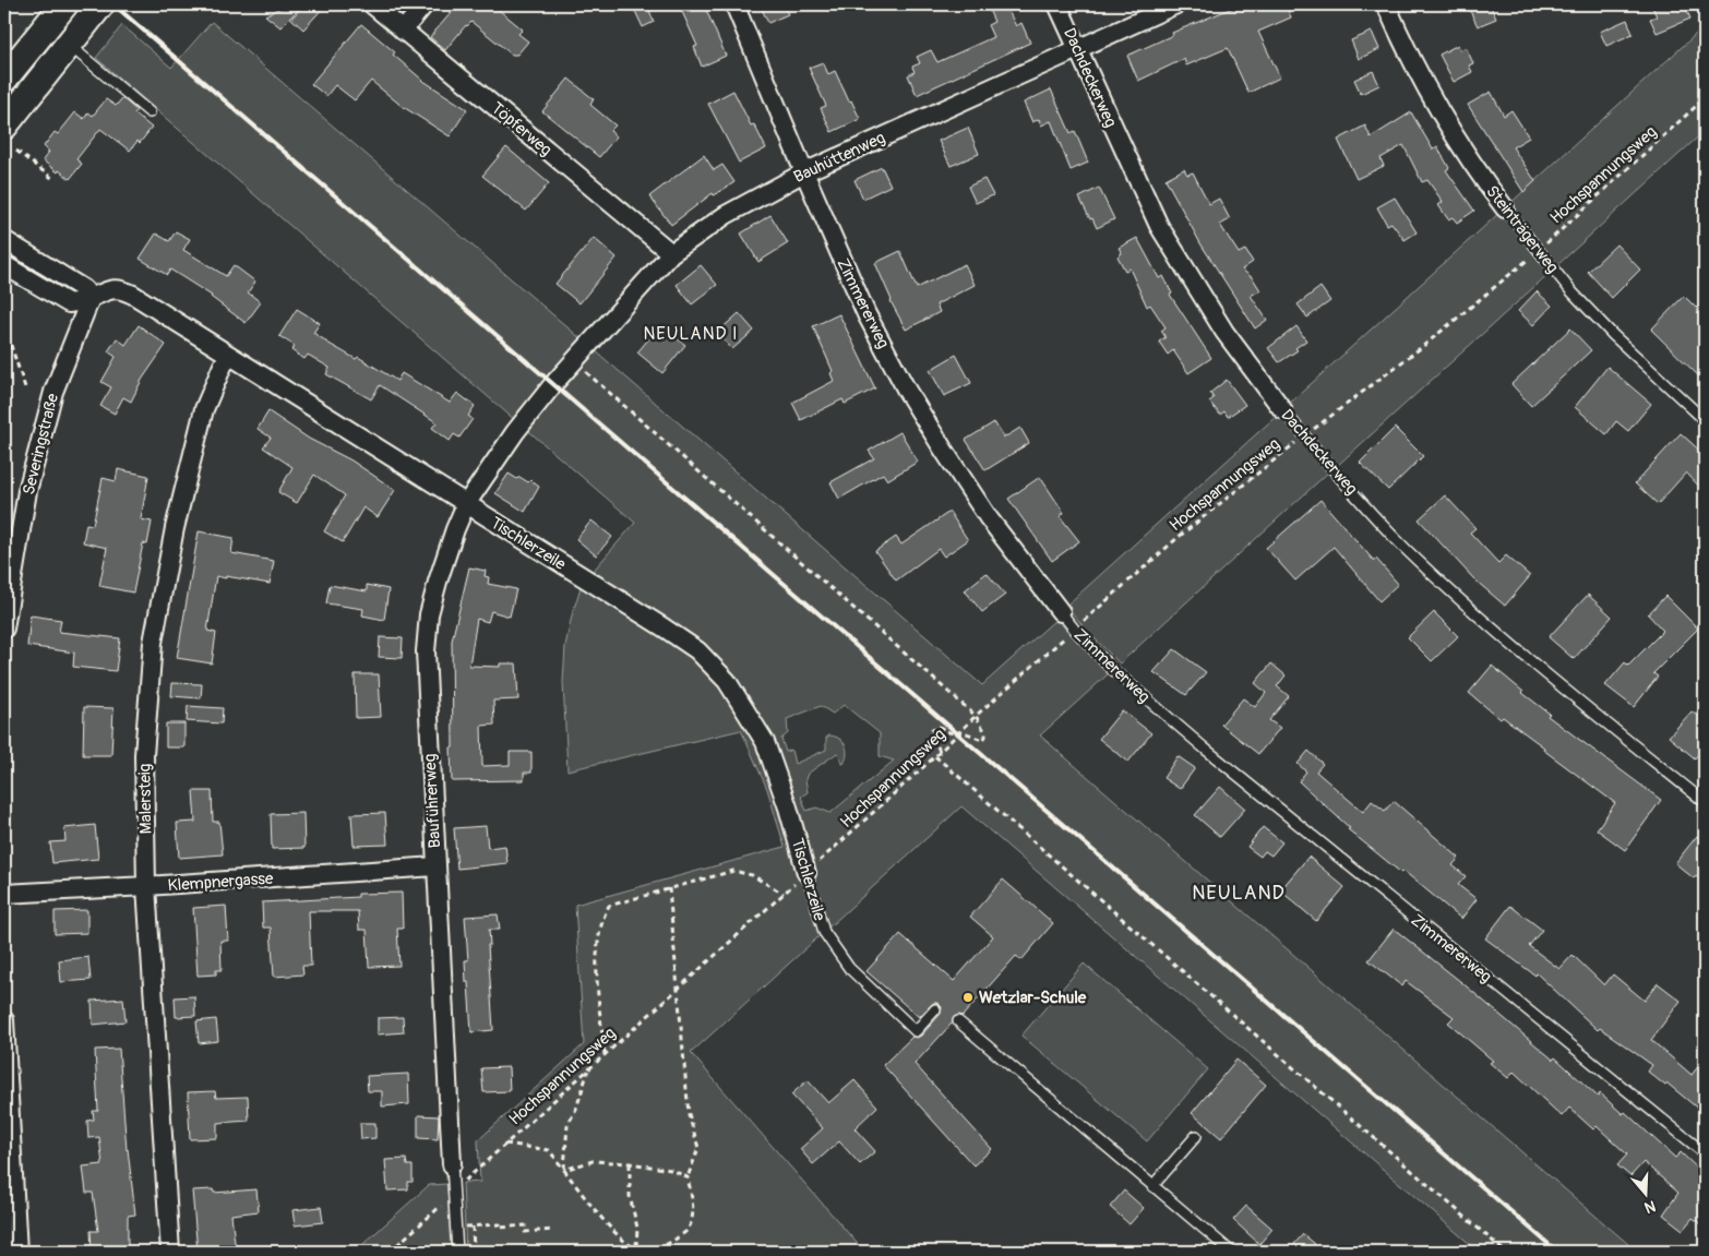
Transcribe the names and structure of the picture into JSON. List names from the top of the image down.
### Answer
{
  "streets": {
    "street": [
      "Dachdeckerweg",
      "Töpferweg",
      "Bauhüttenweg",
      "Steinträgerweg",
      "Zimmererweg",
      "Severingstraße",
      "Tischlerzeile",
      "Malersteig",
      "Bauführerweg",
      "Klempnergasse"
    ],
    "path": ["Hochspannungsweg"]
  },
  "crossings": [
    ["Dachdeckerweg", "Bauhüttenweg"],
    ["Dachdeckerweg", "Hochspannungsweg"],
    ["Töpferweg", "Bauhüttenweg"],
    ["Bauhüttenweg", "Zimmererweg"],
    ["Bauhüttenweg", "Bauführerweg"],
    ["Hochspannungsweg", "Steinträgerweg"],
    ["Hochspannungsweg", "Zimmererweg"],
    ["Severingstraße", "Tischlerzeile"],
    ["Tischlerzeile", "Malersteig"],
    ["Tischlerzeile", "Bauführerweg"],
    ["Malersteig", "Klempnergasse"],
    ["Bauführerweg", "Klempnergasse"]
  ],
  "districts": ["NEULAND I", "NEULAND"],
  "places": ["Wetzlar-Schule"],
  "north": "bottom"
}
